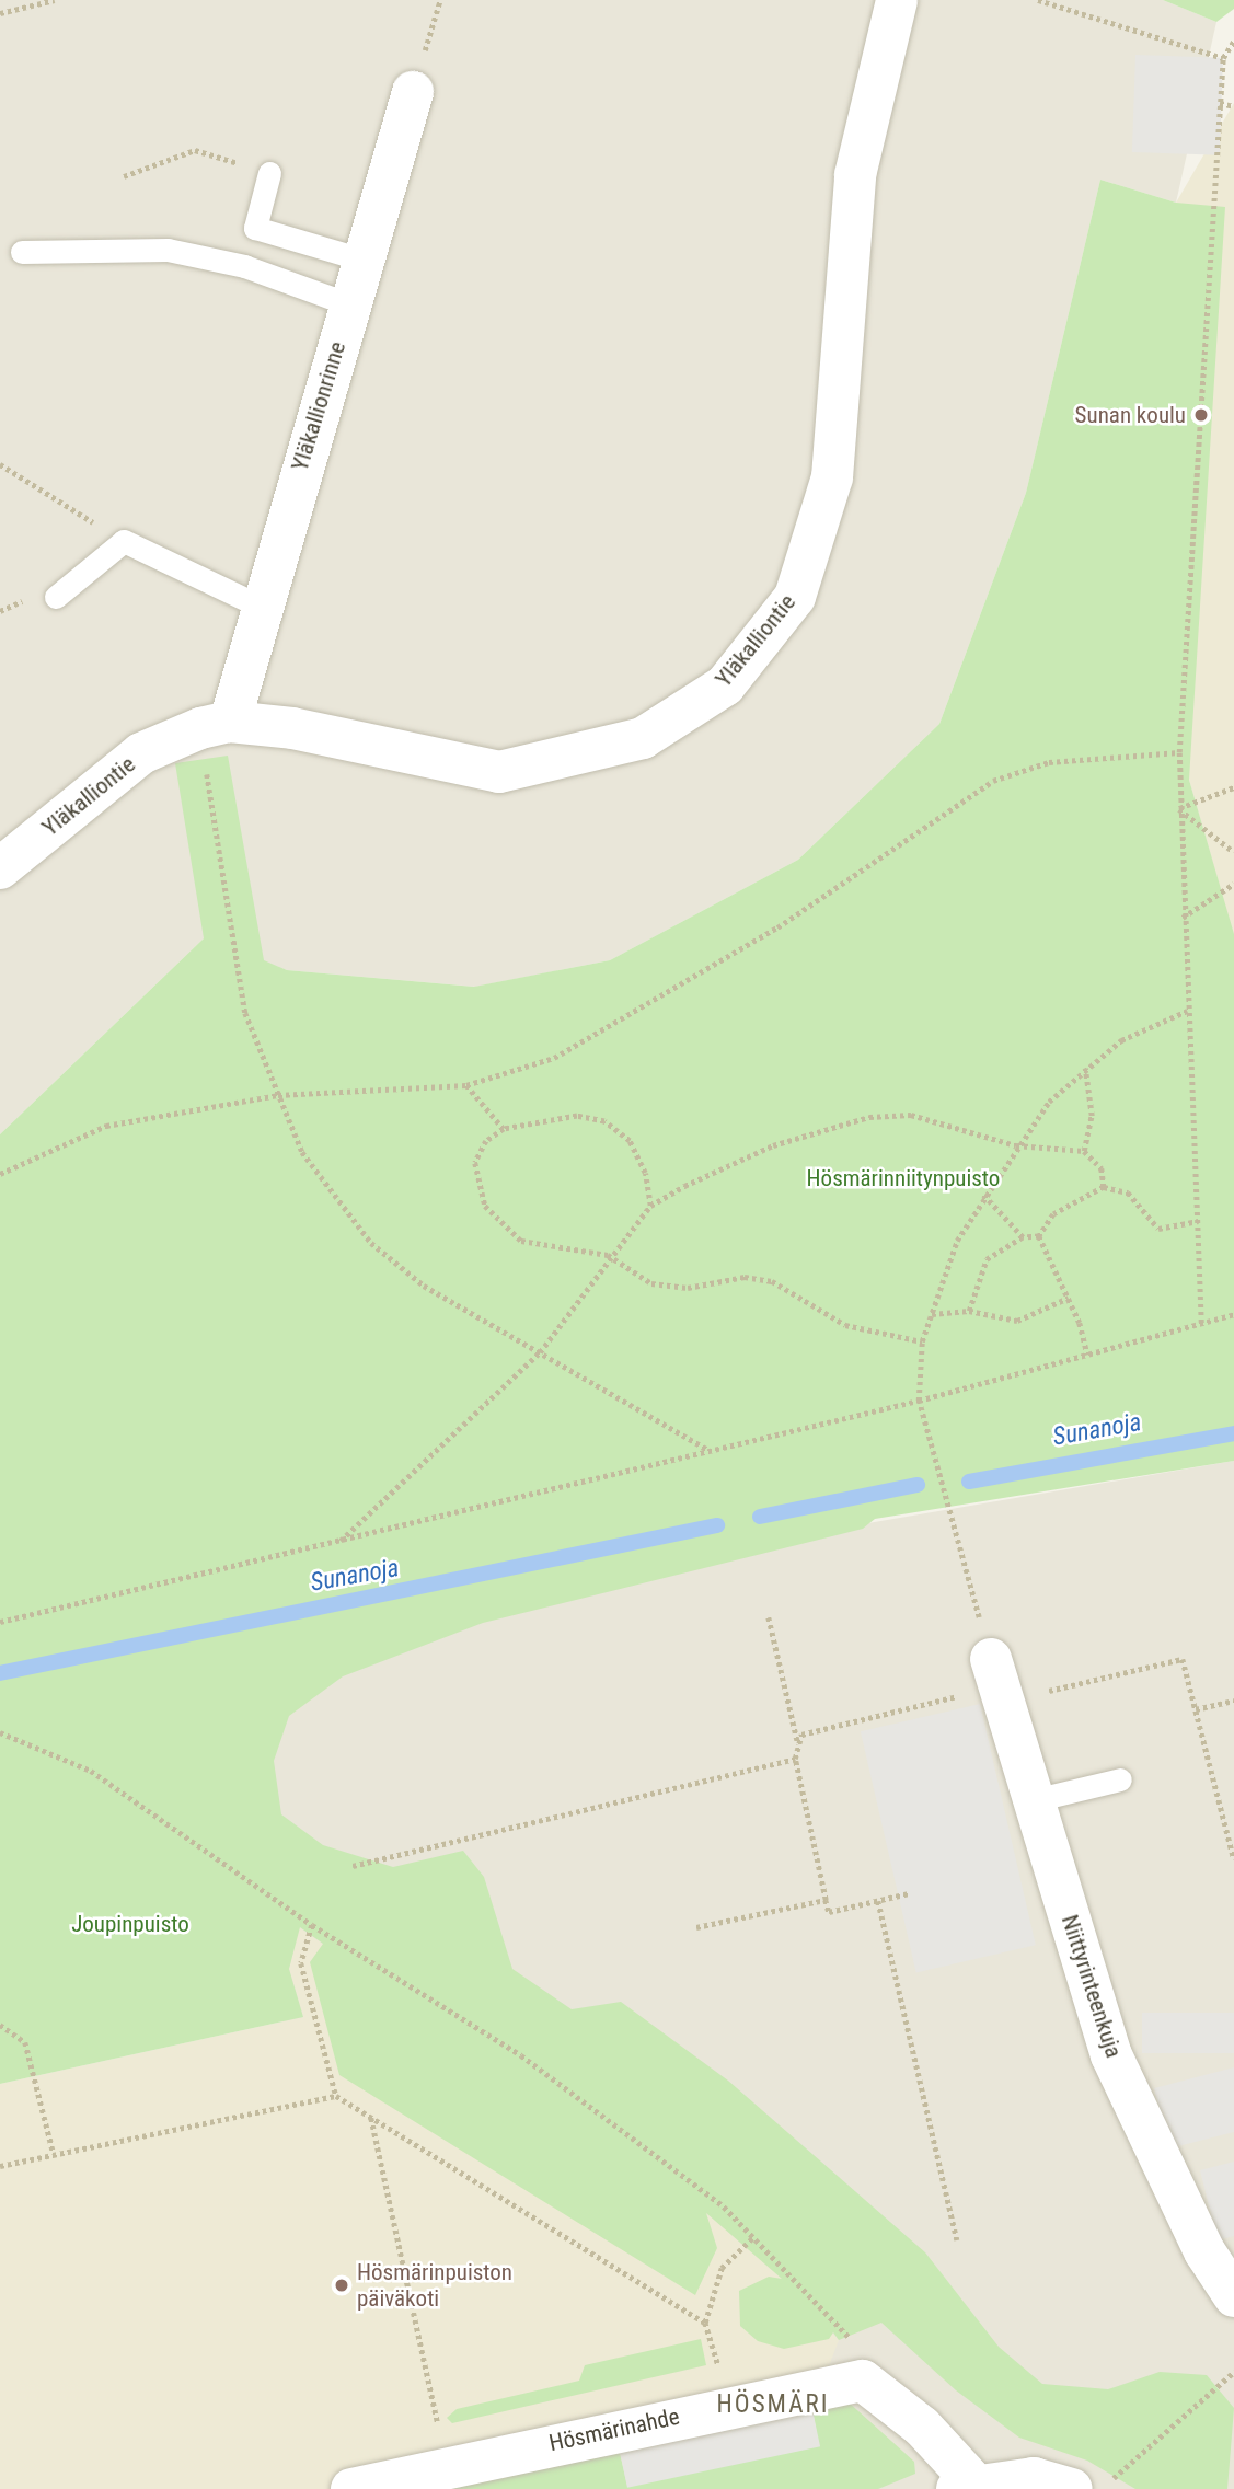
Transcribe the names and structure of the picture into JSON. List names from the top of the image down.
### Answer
{
  "streets": {
    "street": [
      "Yläkallionrinne",
      "Yläkalliontie",
      "Niittyrinteenkuja",
      "Hösmärinahde"
    ]
  },
  "crossings": [
    ["Yläkallionrinne", "Yläkalliontie"]
  ],
  "districts": ["HÖSMÄRI"],
  "water": ["Sunanoja"],
  "parks": ["Hösmärinniitynpuisto", "Joupinpuisto"],
  "places": ["Sunan koulu", "Hösmärinpuiston päiväkoti"]
}
